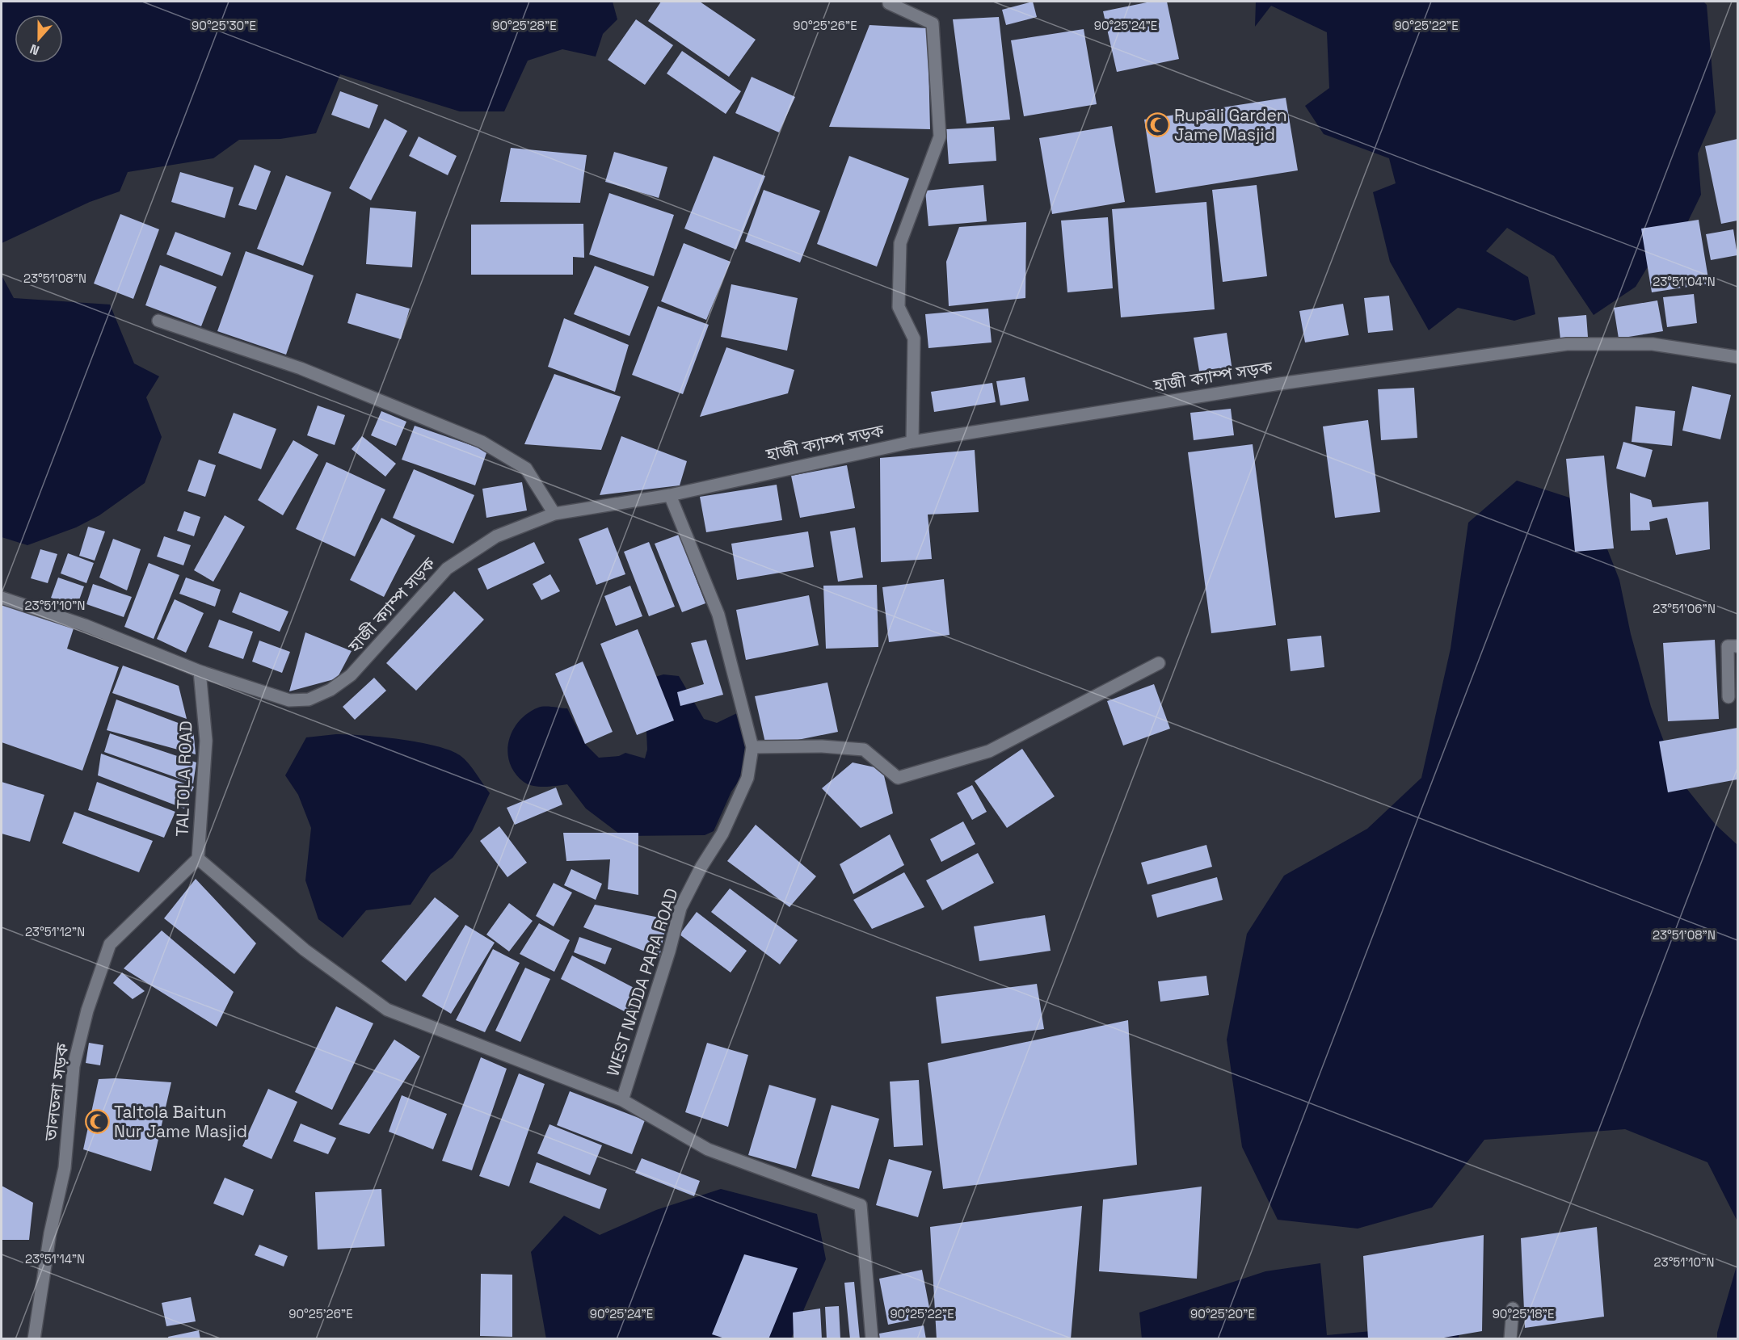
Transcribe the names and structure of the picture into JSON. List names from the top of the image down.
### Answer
{
  "streets": {
    "street": [
      "হাজী ক্যাম্প সড়ক",
      "TALTOLA ROAD",
      "WEST NADDA PARA ROAD",
      "তালতলা সড়ক"
    ]
  },
  "crossings": [
    ["হাজী ক্যাম্প সড়ক", "TALTOLA ROAD"],
    ["হাজী ক্যাম্প সড়ক", "WEST NADDA PARA ROAD"],
    ["TALTOLA ROAD", "WEST NADDA PARA ROAD"],
    ["TALTOLA ROAD", "তালতলা সড়ক"],
    ["WEST NADDA PARA ROAD", "তালতলা সড়ক"]
  ],
  "places": {
    "mosque": ["Rupali Garden Jame Masjid", "Taltola Baitun Nur Jame Masjid"]
  },
  "north": "bottom",
  "coordinates": [
    "90°25'28\"E",
    "90°25'26\"E",
    "90°25'24\"E",
    "90°25'22\"E",
    "90°25'30\"E",
    "23°51'08\"N",
    "23°51'04\"N",
    "23°51'10\"N",
    "23°51'06\"N",
    "23°51'12\"N",
    "23°51'14\"N",
    "90°25'20\"E",
    "90°25'18\"E"
  ]
}
